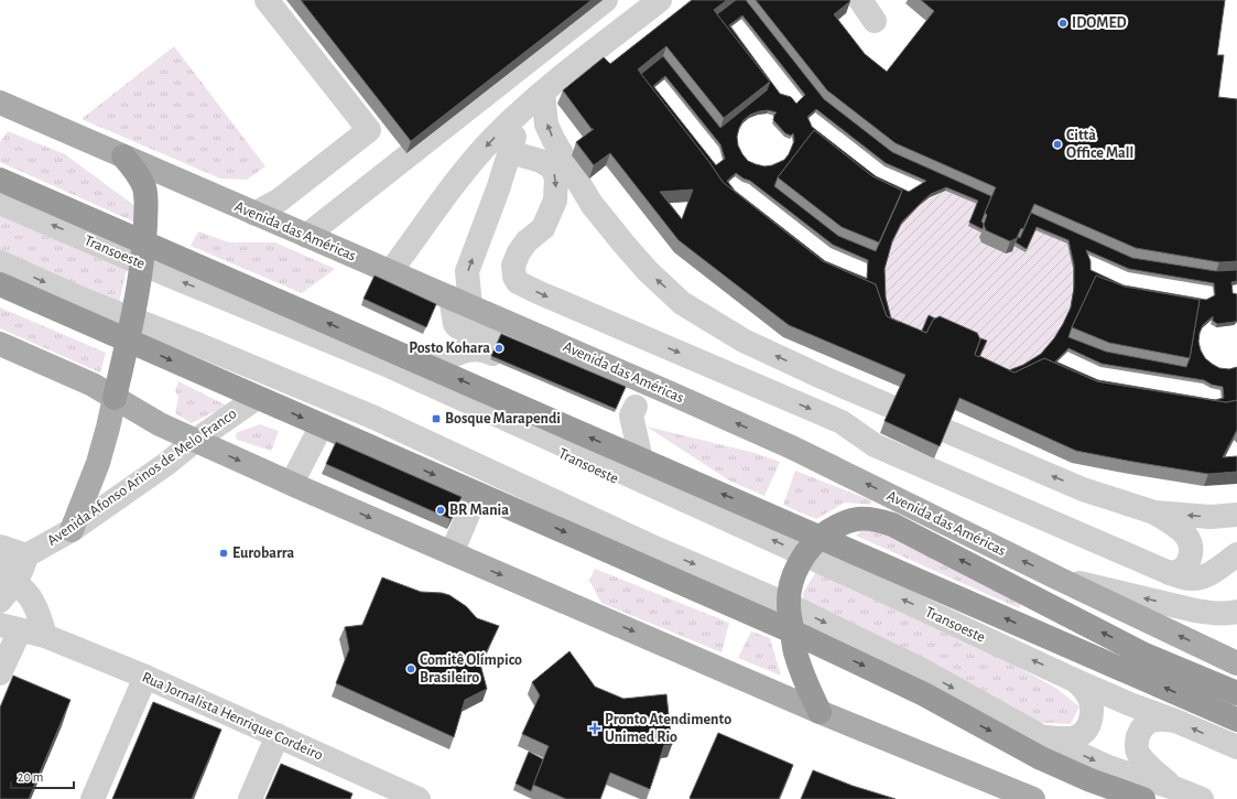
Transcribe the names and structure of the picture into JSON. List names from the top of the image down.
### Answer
{
  "streets": {
    "main road": ["Avenida das Américas"],
    "street": ["Transoeste", "Avenida Afonso Arinos de Melo Franco", "Rua Jornalista Henrique Cordeiro"]
  },
  "one_way": ["Avenida das Américas"],
  "places": {
    "other": [
      "IDOMED",
      "Città Office Mall",
      "Posto Kohara",
      "BR Mania",
      "Eurobarra",
      "Comitê Olímpico Brasileiro"
    ],
    "transit": ["Bosque Marapendi"],
    "health": ["Pronto Atendimento Unimed Rio"]
  },
  "scale_bar": "20 m"
}
